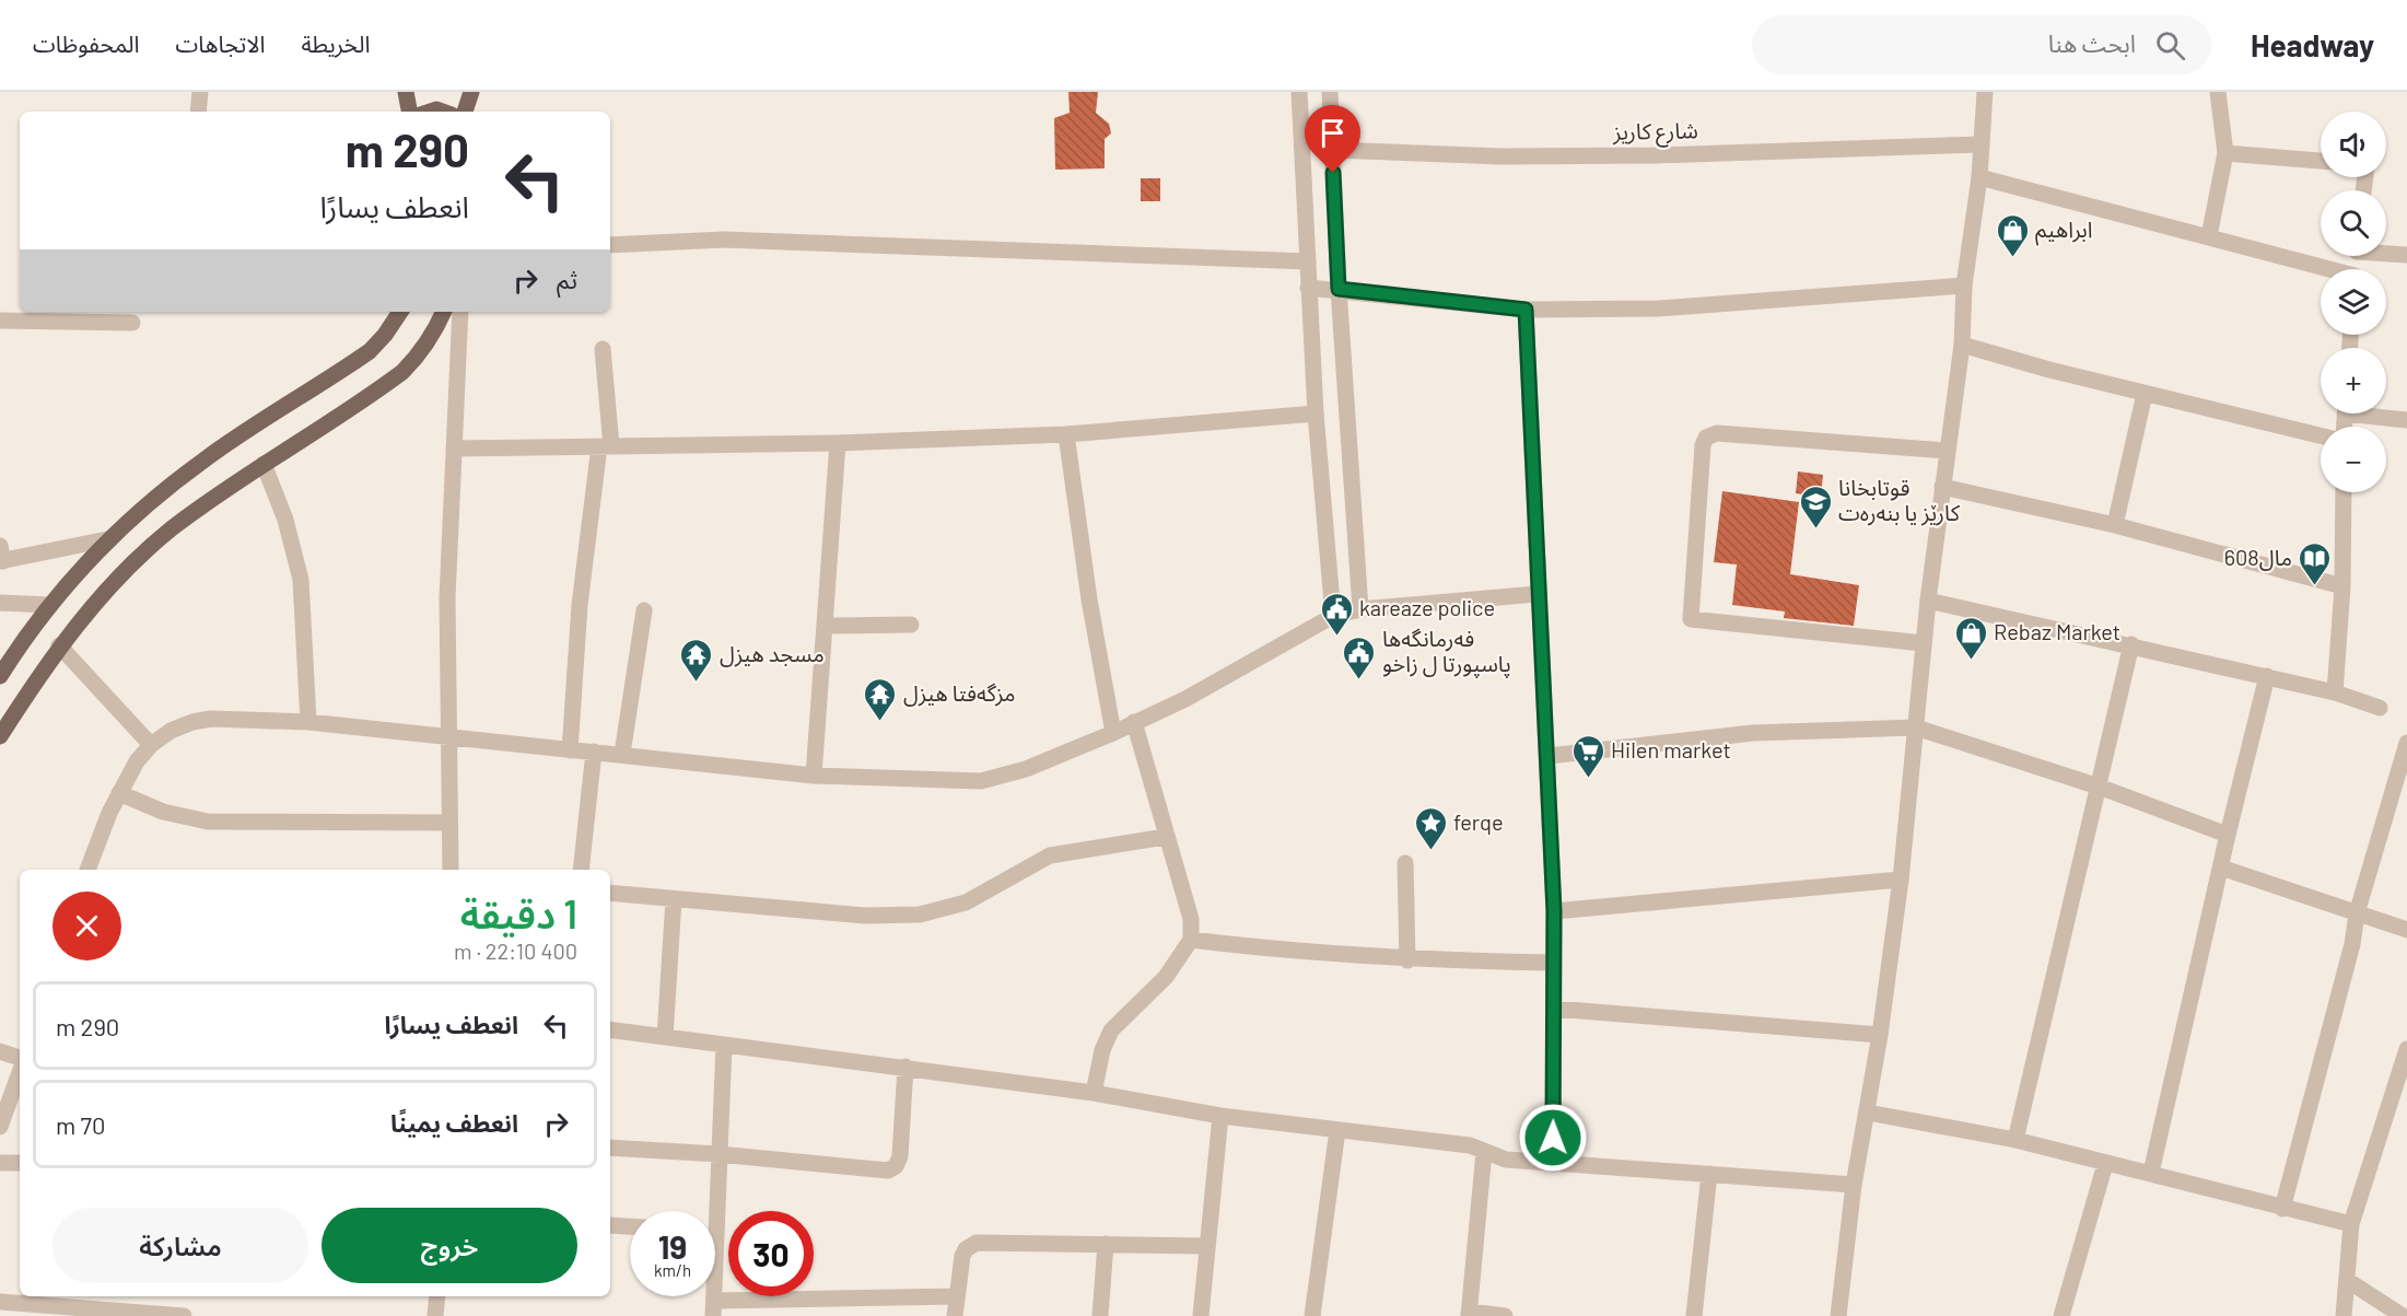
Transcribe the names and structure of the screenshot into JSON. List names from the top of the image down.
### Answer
{
  "streets": {
    "street": ["شارع كاريز"]
  },
  "places": {
    "shop": ["ابراهيم", "Rebaz Market"],
    "school or university": ["قوتابخانا کارێز یا بنەرەت"],
    "library": ["مال608"],
    "public building": ["kareaze police", "فەرمانگەها پاسپورتا ل زاخو"],
    "temple": ["مسجد هيزل", "مزگەفتا هیزل"],
    "supermarket": ["Hilen market"],
    "place": ["ferqe"]
  },
  "page": {
    "header": "Headway",
    "search": "ابحث هنا",
    "nav": ["الخريطة", "الاتجاهات", "المحفوظات"],
    "map_buttons": ["+", "−"],
    "turn": ["290 m", "انعطف يسارًا"],
    "then": "ثم",
    "heading": ["1 دقيقة", "400 m · 22:10"],
    "list": [
      {
        "name": "انعطف يسارًا",
        "value": "290 m"
      },
      {
        "name": "انعطف يمينًا",
        "value": "70 m"
      }
    ],
    "buttons": ["خروج", "مشاركة"],
    "speed": "19 km/h",
    "limit": "30"
  }
}
